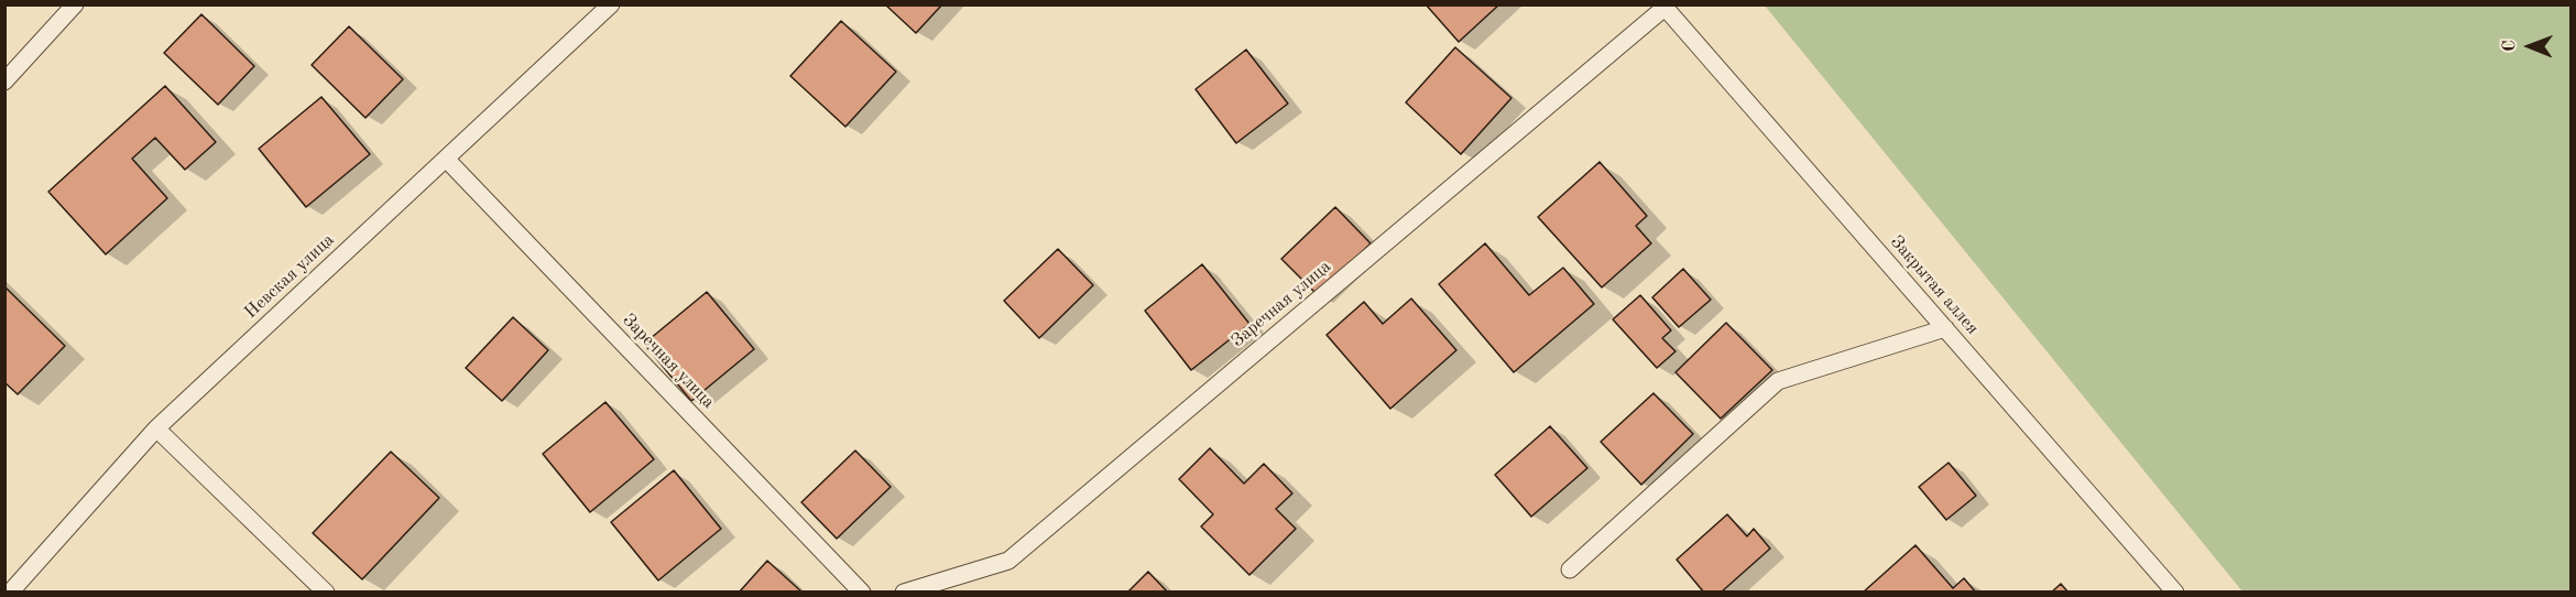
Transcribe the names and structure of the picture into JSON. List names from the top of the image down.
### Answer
{
  "streets": {
    "lane": ["Невская улица", "Закрытая аллея", "Заречная улица"]
  },
  "crossings": [
    ["Невская улица", "Заречная улица"],
    ["Закрытая аллея", "Заречная улица"]
  ],
  "north": "left"
}
